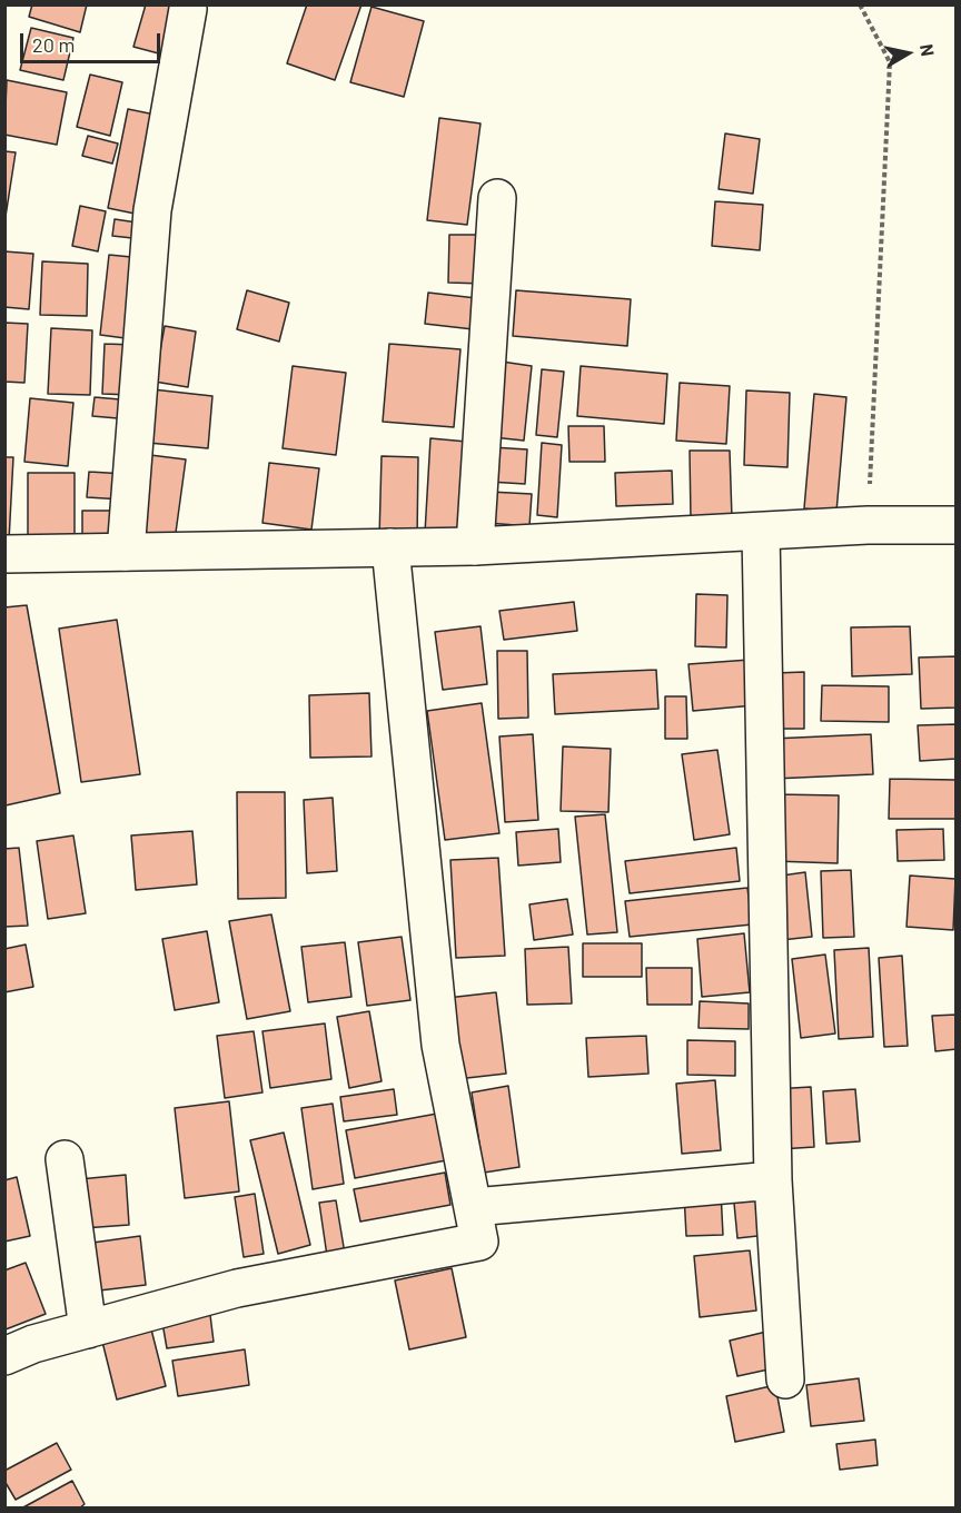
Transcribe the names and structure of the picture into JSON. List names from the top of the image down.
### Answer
{
  "scale_bar": "20 m",
  "north": "right"
}
